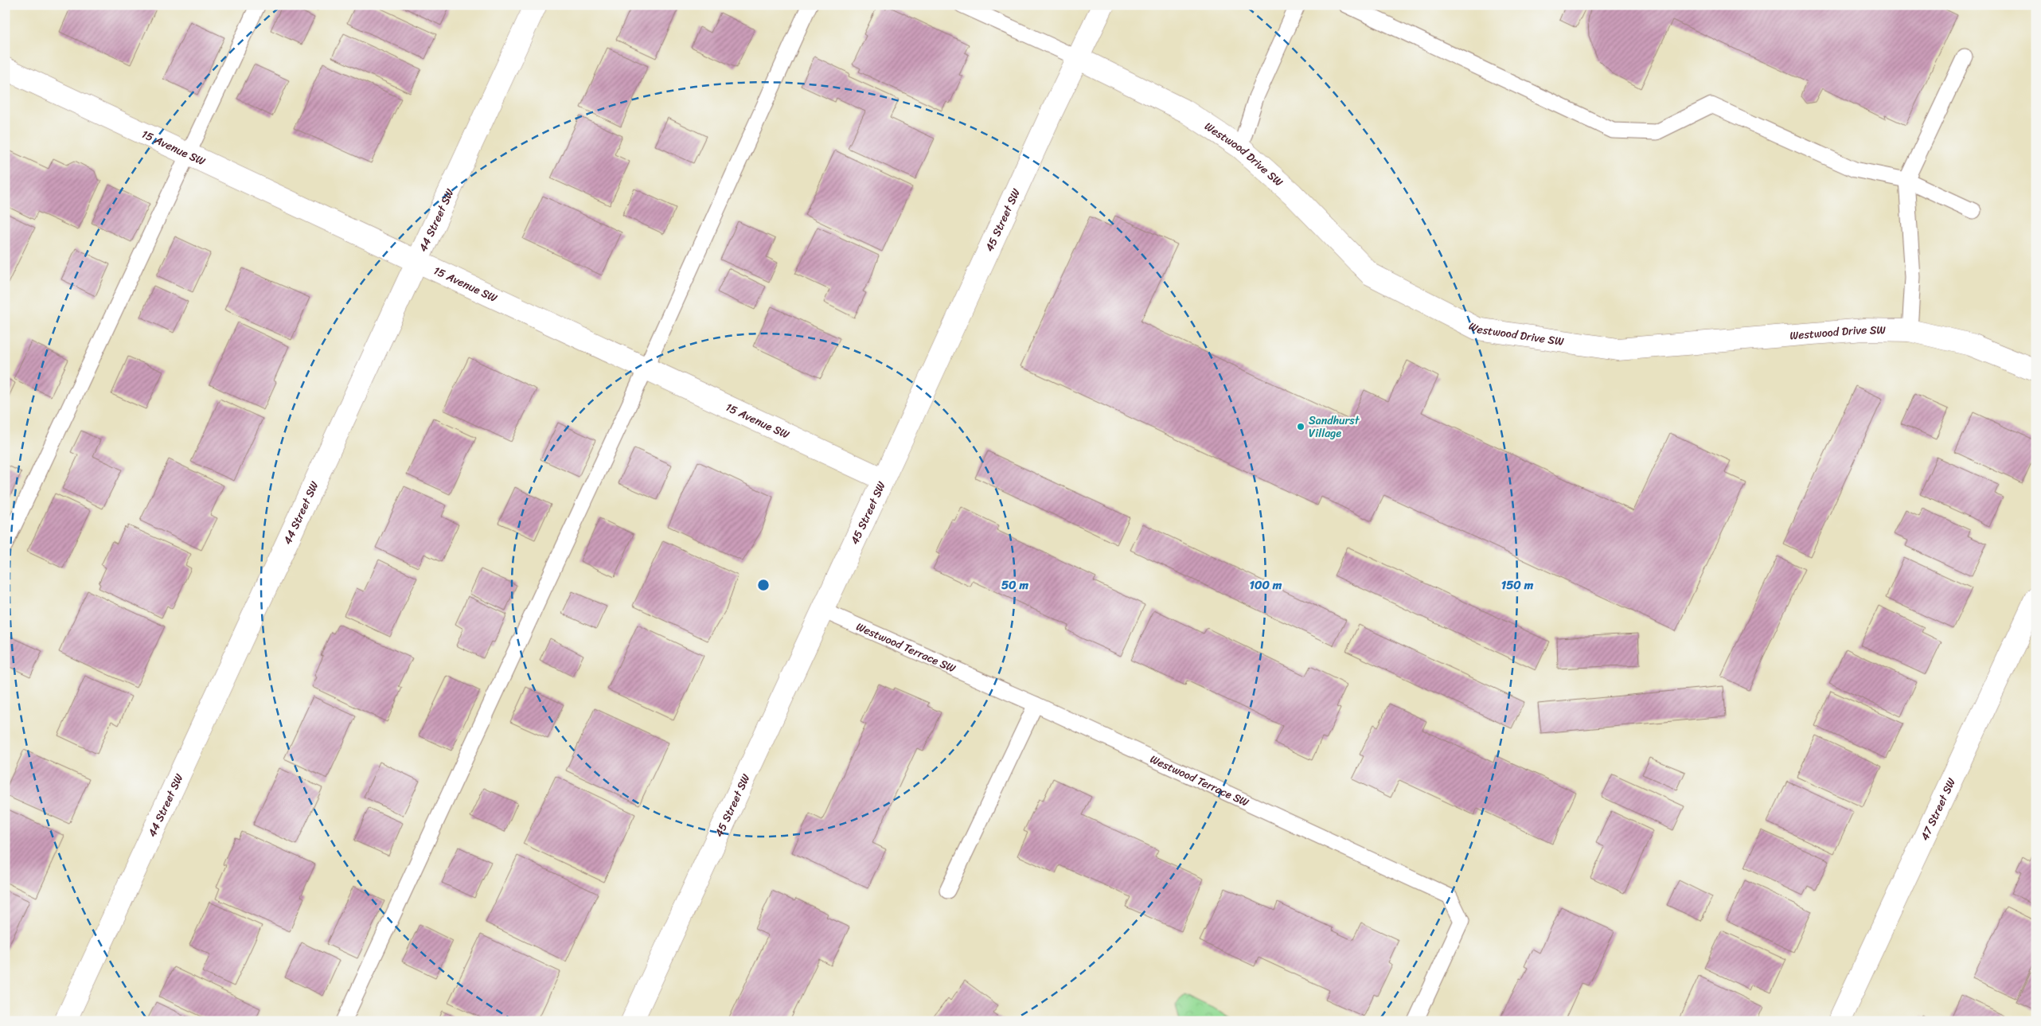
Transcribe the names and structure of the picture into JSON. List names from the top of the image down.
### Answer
{
  "streets": {
    "street": [
      "15 Avenue SW",
      "Westwood Drive SW",
      "45 Street SW",
      "44 Street SW",
      "47 Street SW"
    ],
    "lane": ["Westwood Terrace SW"]
  },
  "crossings": [
    ["15 Avenue SW", "45 Street SW"],
    ["15 Avenue SW", "44 Street SW"],
    ["Westwood Drive SW", "45 Street SW"],
    ["45 Street SW", "Westwood Terrace SW"]
  ],
  "places": ["Sandhurst Village"],
  "rings": ["50 m", "100 m", "150 m"]
}
